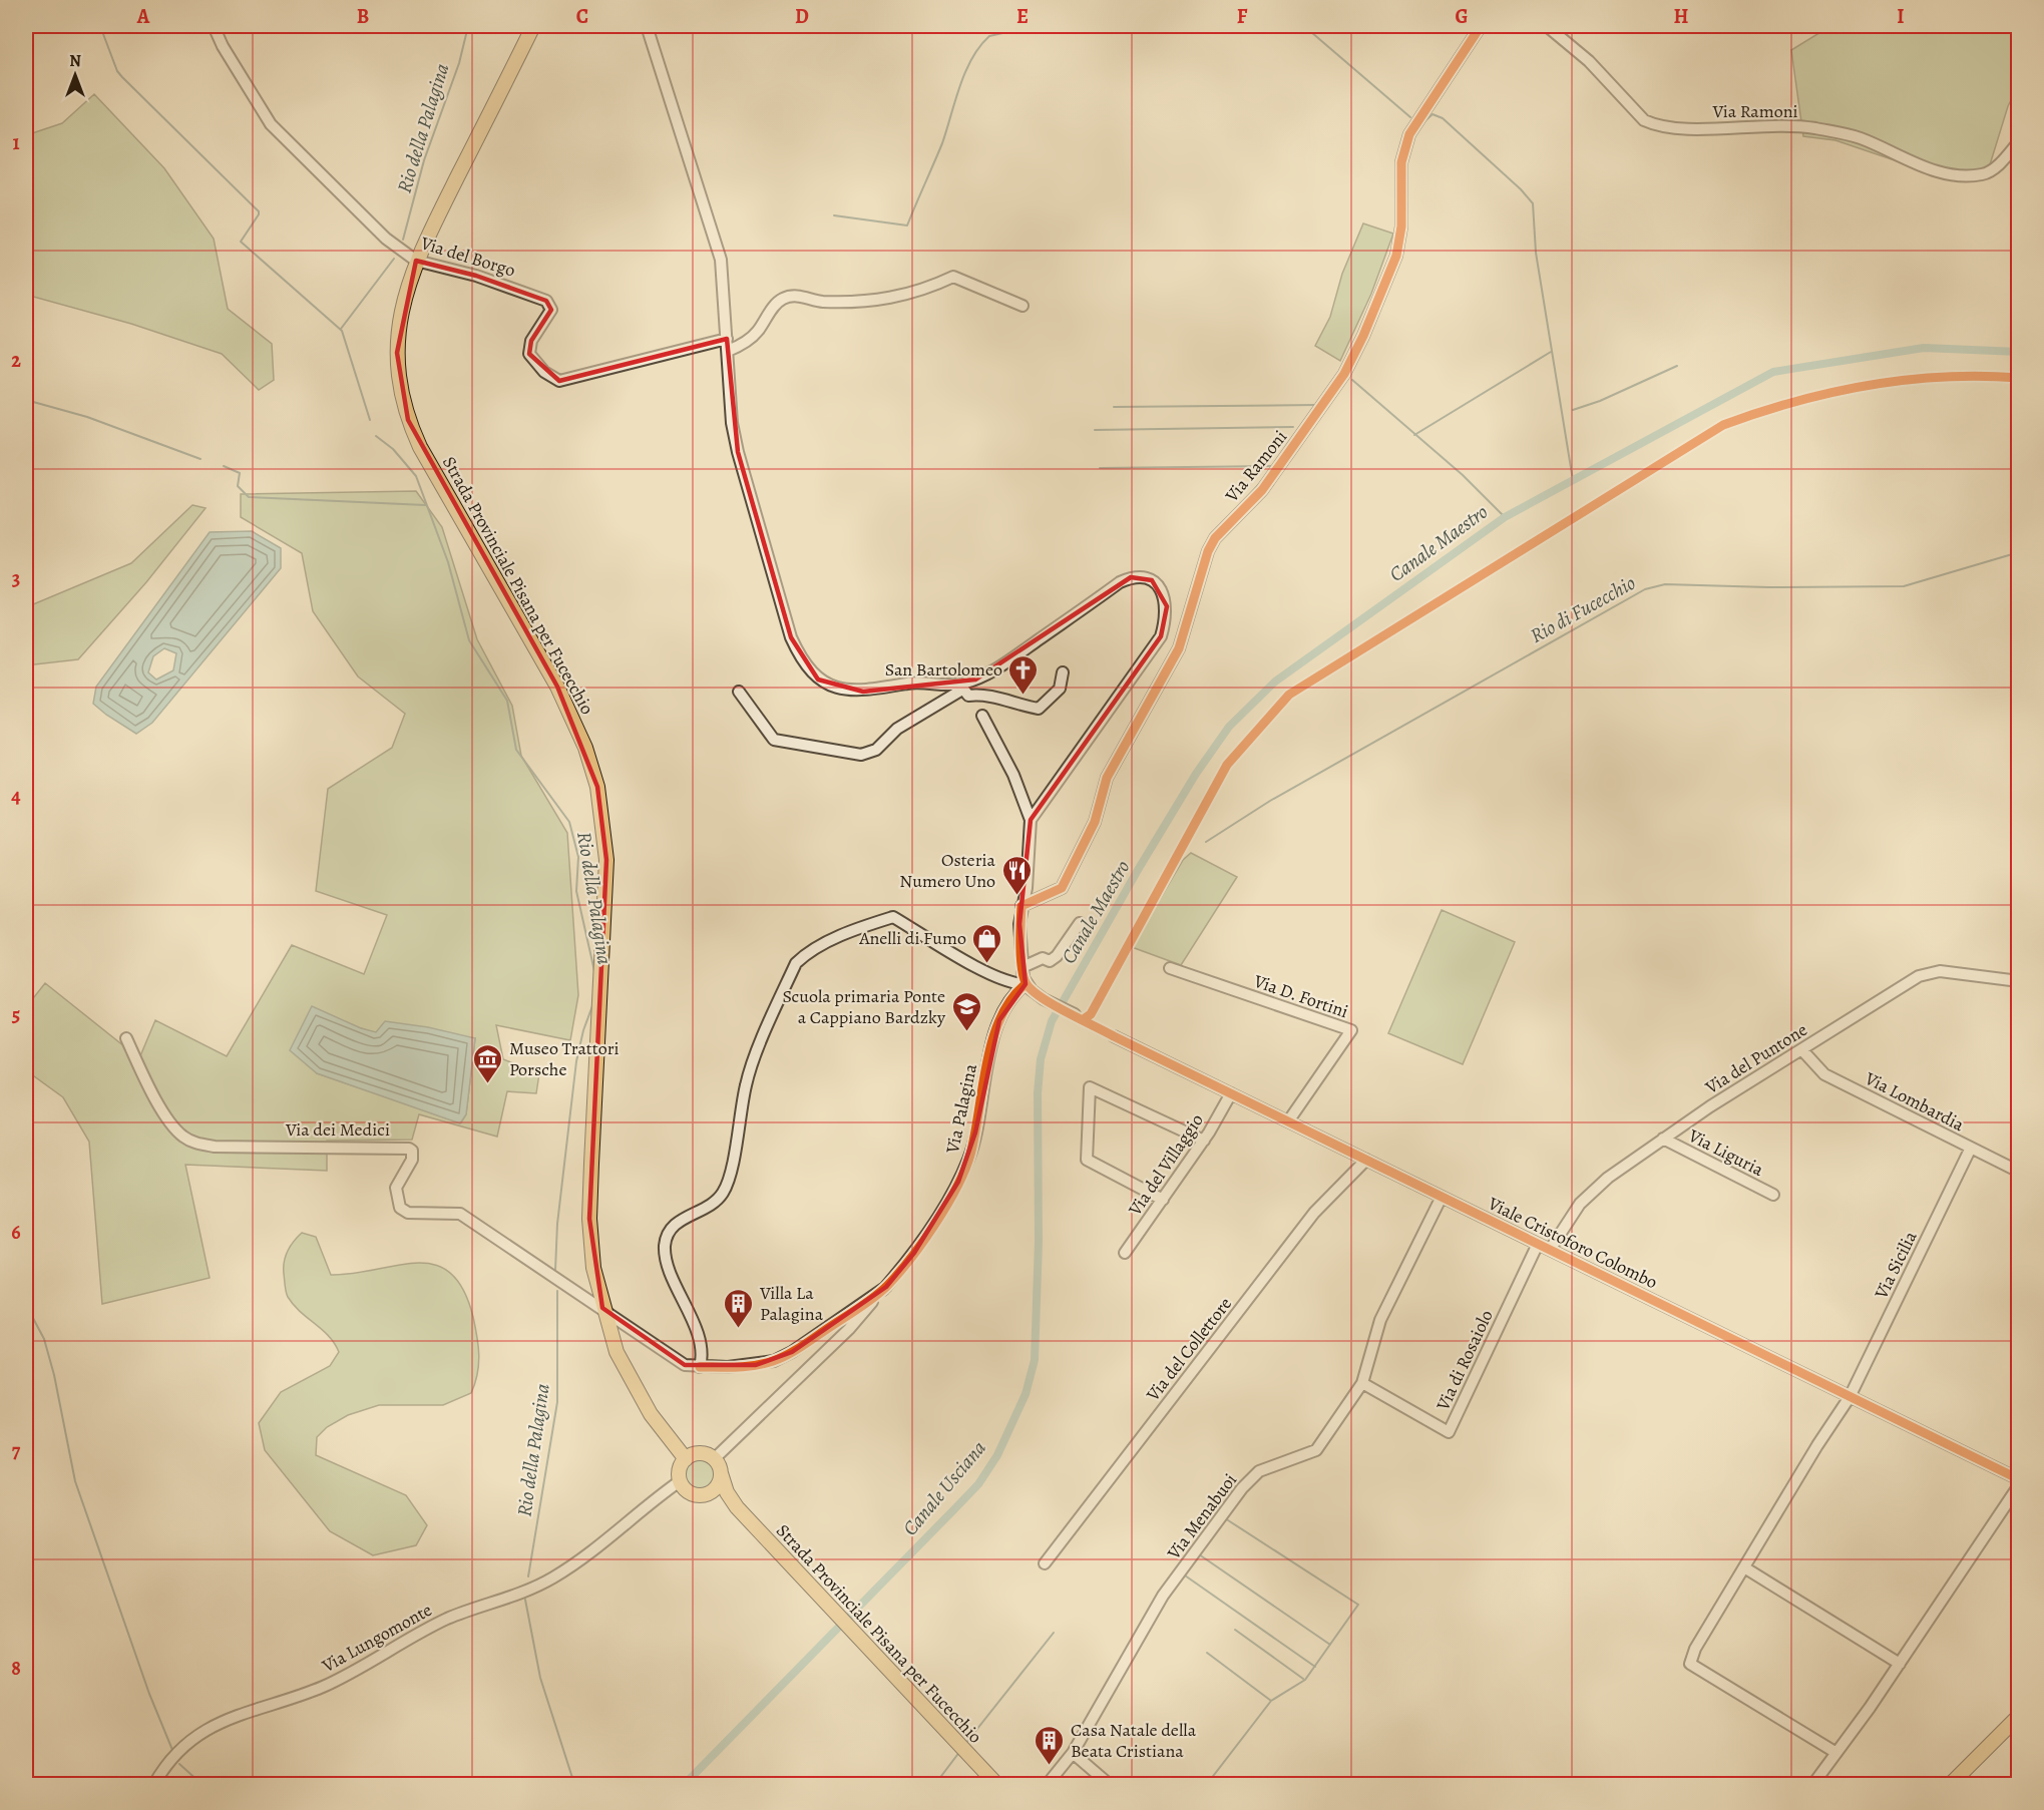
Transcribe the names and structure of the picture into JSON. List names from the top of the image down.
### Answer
{
  "streets": {
    "main road": ["Strada Provinciale Pisana per Fucecchio"],
    "street": [
      "Via Ramoni",
      "Via del Borgo",
      "Via D. Fortini",
      "Via del Puntone",
      "Via Lombardia",
      "Via Palagina",
      "Via dei Medici",
      "Via Liguria",
      "Via del Villaggio",
      "Viale Cristoforo Colombo",
      "Via Sicilia",
      "Via del Collettore",
      "Via di Rosaiolo",
      "Via Menabuoi",
      "Via Lungomonte"
    ]
  },
  "crossings": [
    ["Via del Borgo", "Strada Provinciale Pisana per Fucecchio"],
    ["Strada Provinciale Pisana per Fucecchio", "Via Palagina"],
    ["Strada Provinciale Pisana per Fucecchio", "Via dei Medici"],
    ["Strada Provinciale Pisana per Fucecchio", "Via Lungomonte"],
    ["Via D. Fortini", "Viale Cristoforo Colombo"],
    ["Via del Puntone", "Via Lombardia"],
    ["Via del Puntone", "Via Liguria"],
    ["Via del Puntone", "Viale Cristoforo Colombo"],
    ["Via Lombardia", "Via Sicilia"],
    ["Via Palagina", "Via dei Medici"],
    ["Via Palagina", "Via Lungomonte"],
    ["Via del Villaggio", "Viale Cristoforo Colombo"],
    ["Viale Cristoforo Colombo", "Via Sicilia"],
    ["Viale Cristoforo Colombo", "Via del Collettore"],
    ["Viale Cristoforo Colombo", "Via di Rosaiolo"],
    ["Viale Cristoforo Colombo", "Via Menabuoi"],
    ["Via di Rosaiolo", "Via Menabuoi"]
  ],
  "water": [
    "Rio della Palagina",
    "Canale Maestro",
    "Rio di Fucecchio",
    "Canale Usciana"
  ],
  "places": {
    "church": ["San Bartolomeo"],
    "restaurant": ["Osteria Numero Uno"],
    "shop": ["Anelli di Fumo"],
    "school or university": ["Scuola primaria Ponte a Cappiano Bardzky"],
    "museum": ["Museo Trattori Porsche"],
    "building": ["Villa La Palagina", "Casa Natale della Beata Cristiana"]
  },
  "north": "top",
  "grid": {
    "columns": [
      "A",
      "B",
      "C",
      "D",
      "E",
      "F",
      "G",
      "H",
      "I"
    ],
    "rows": [
      "1",
      "2",
      "3",
      "4",
      "5",
      "6",
      "7",
      "8"
    ]
  }
}
